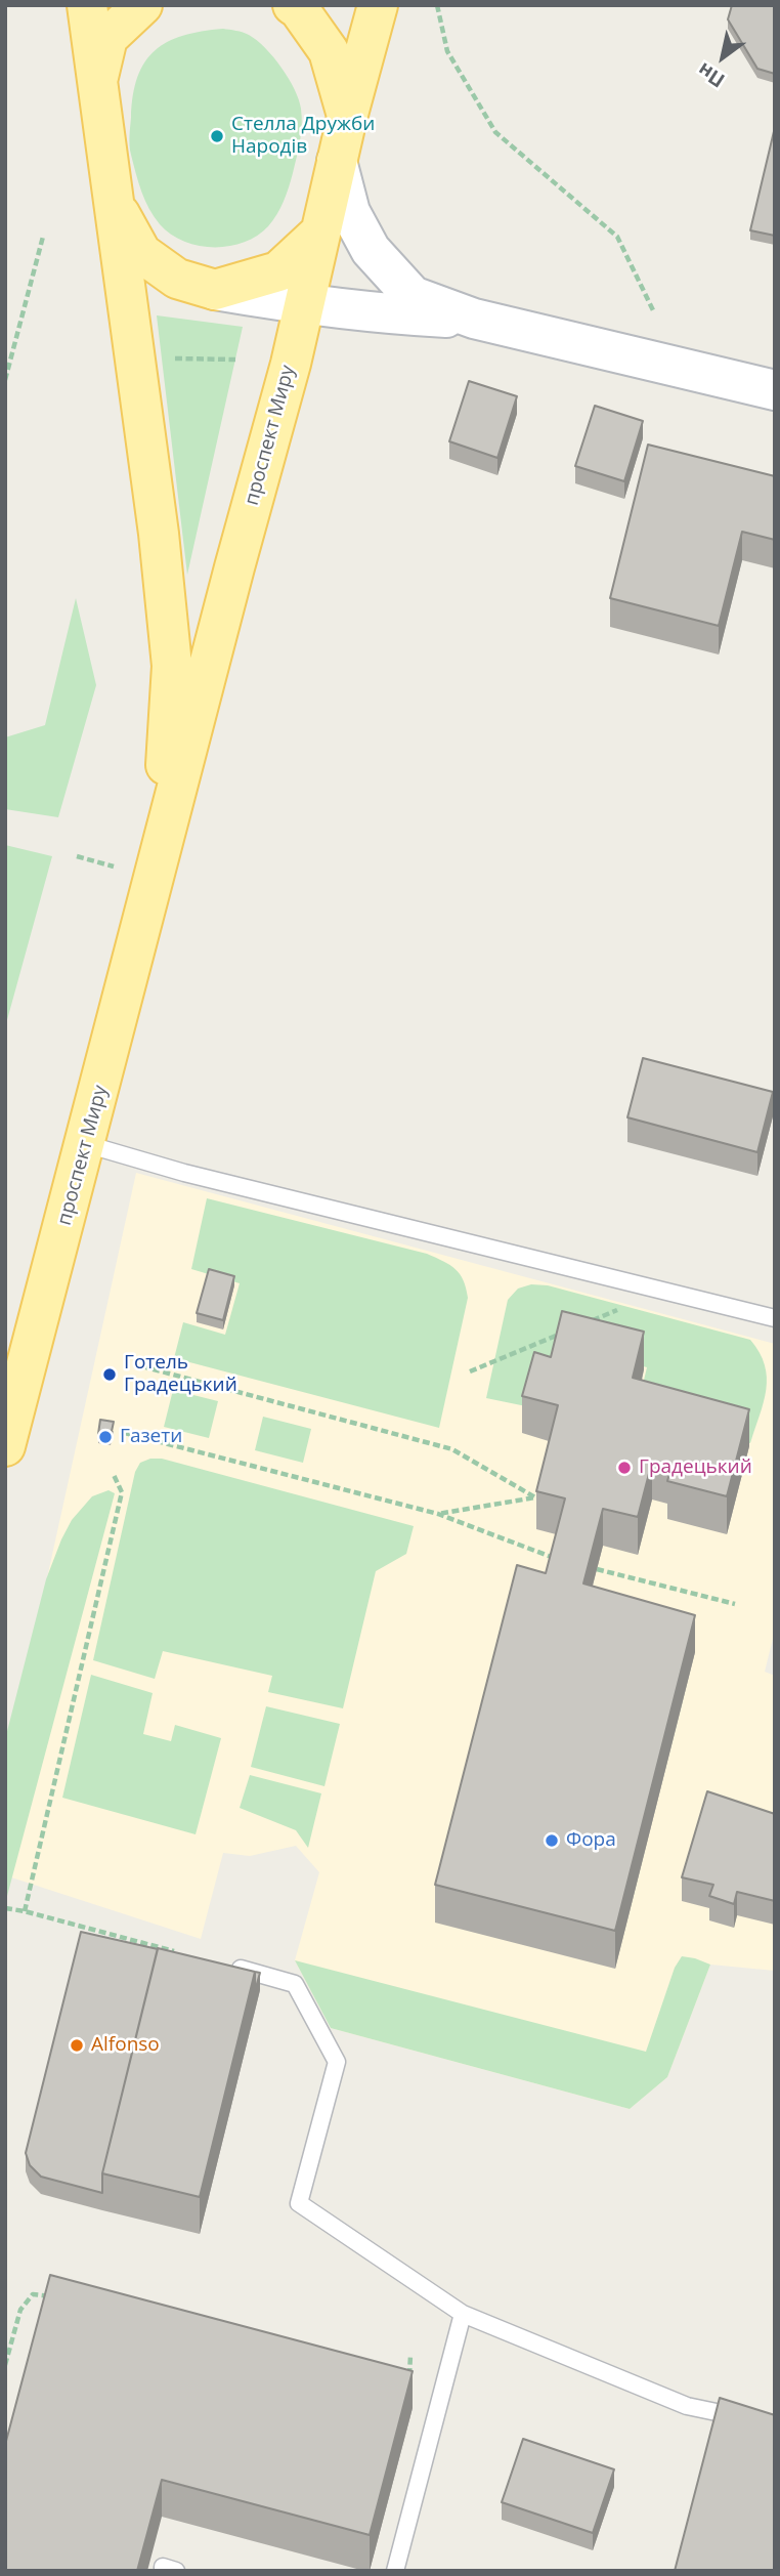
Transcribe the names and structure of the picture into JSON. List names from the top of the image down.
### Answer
{
  "streets": {
    "main road": ["проспект Миру"]
  },
  "places": [
    "Стелла Дружби Народiв",
    "Готель Градецький",
    "Газети",
    "Градецький",
    "Фора",
    "Alfonso"
  ],
  "north": "bottom left"
}
